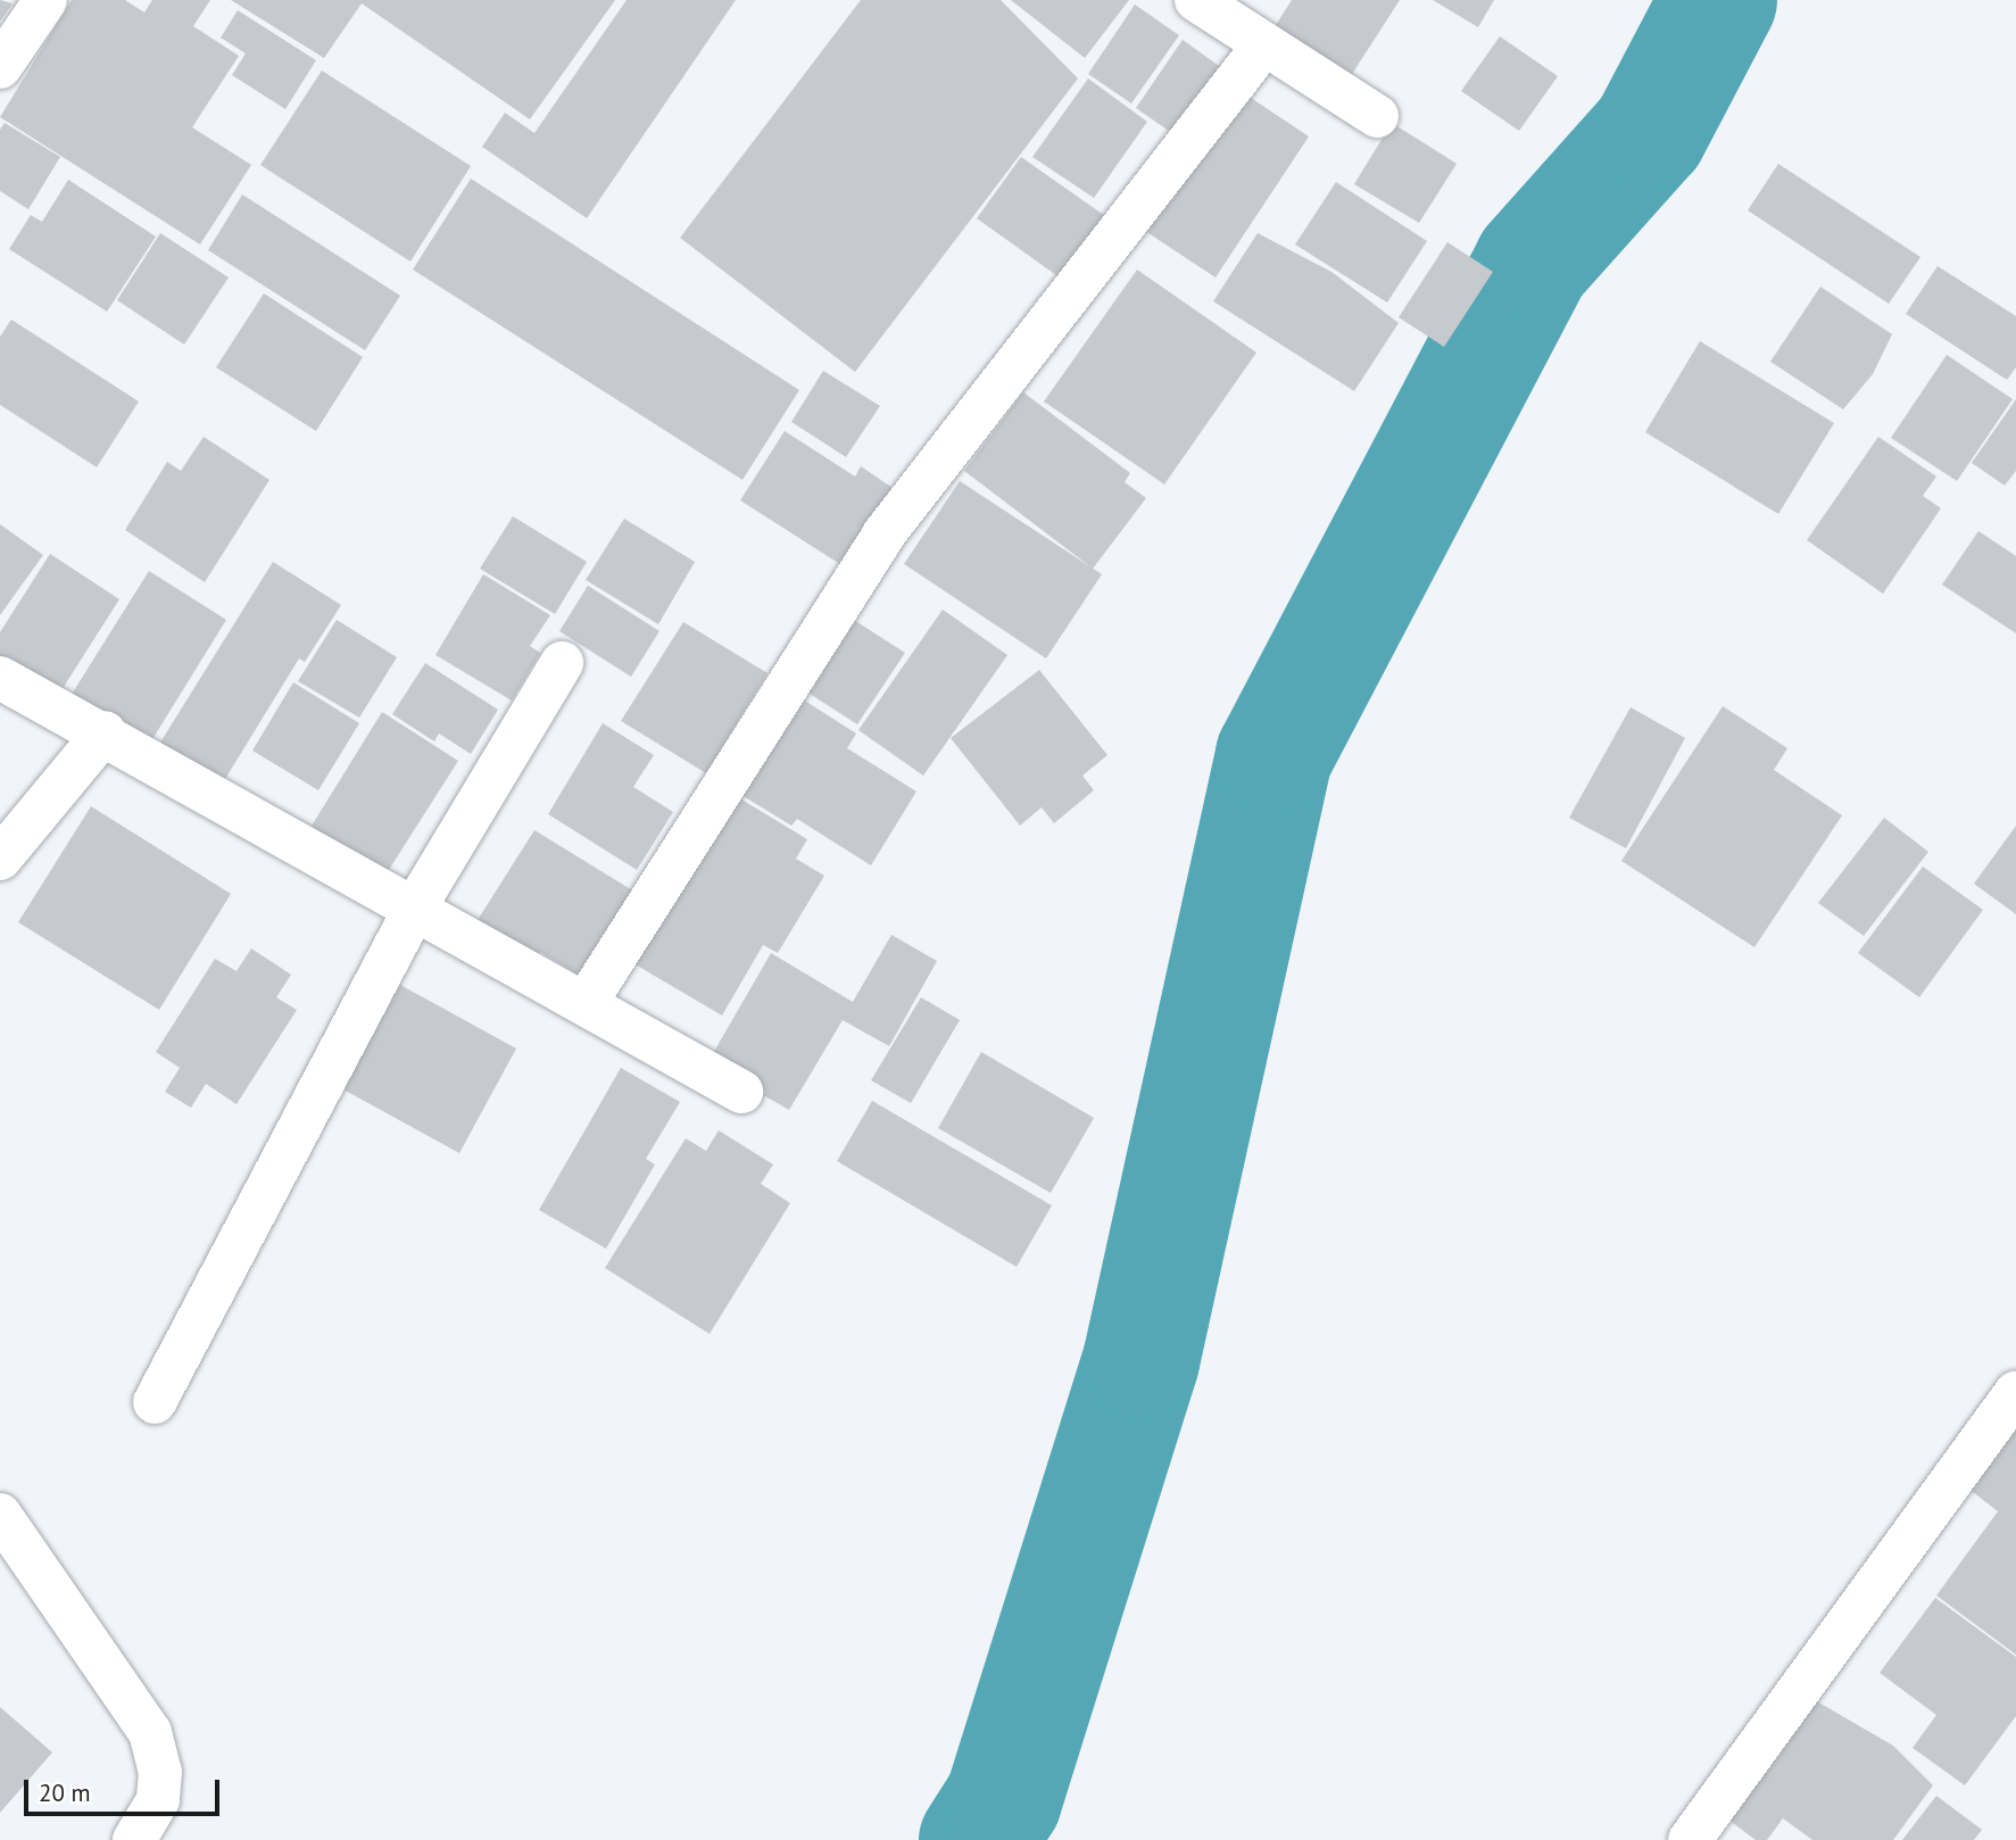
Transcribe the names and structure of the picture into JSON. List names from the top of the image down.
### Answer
{
  "scale_bar": "20 m"
}
